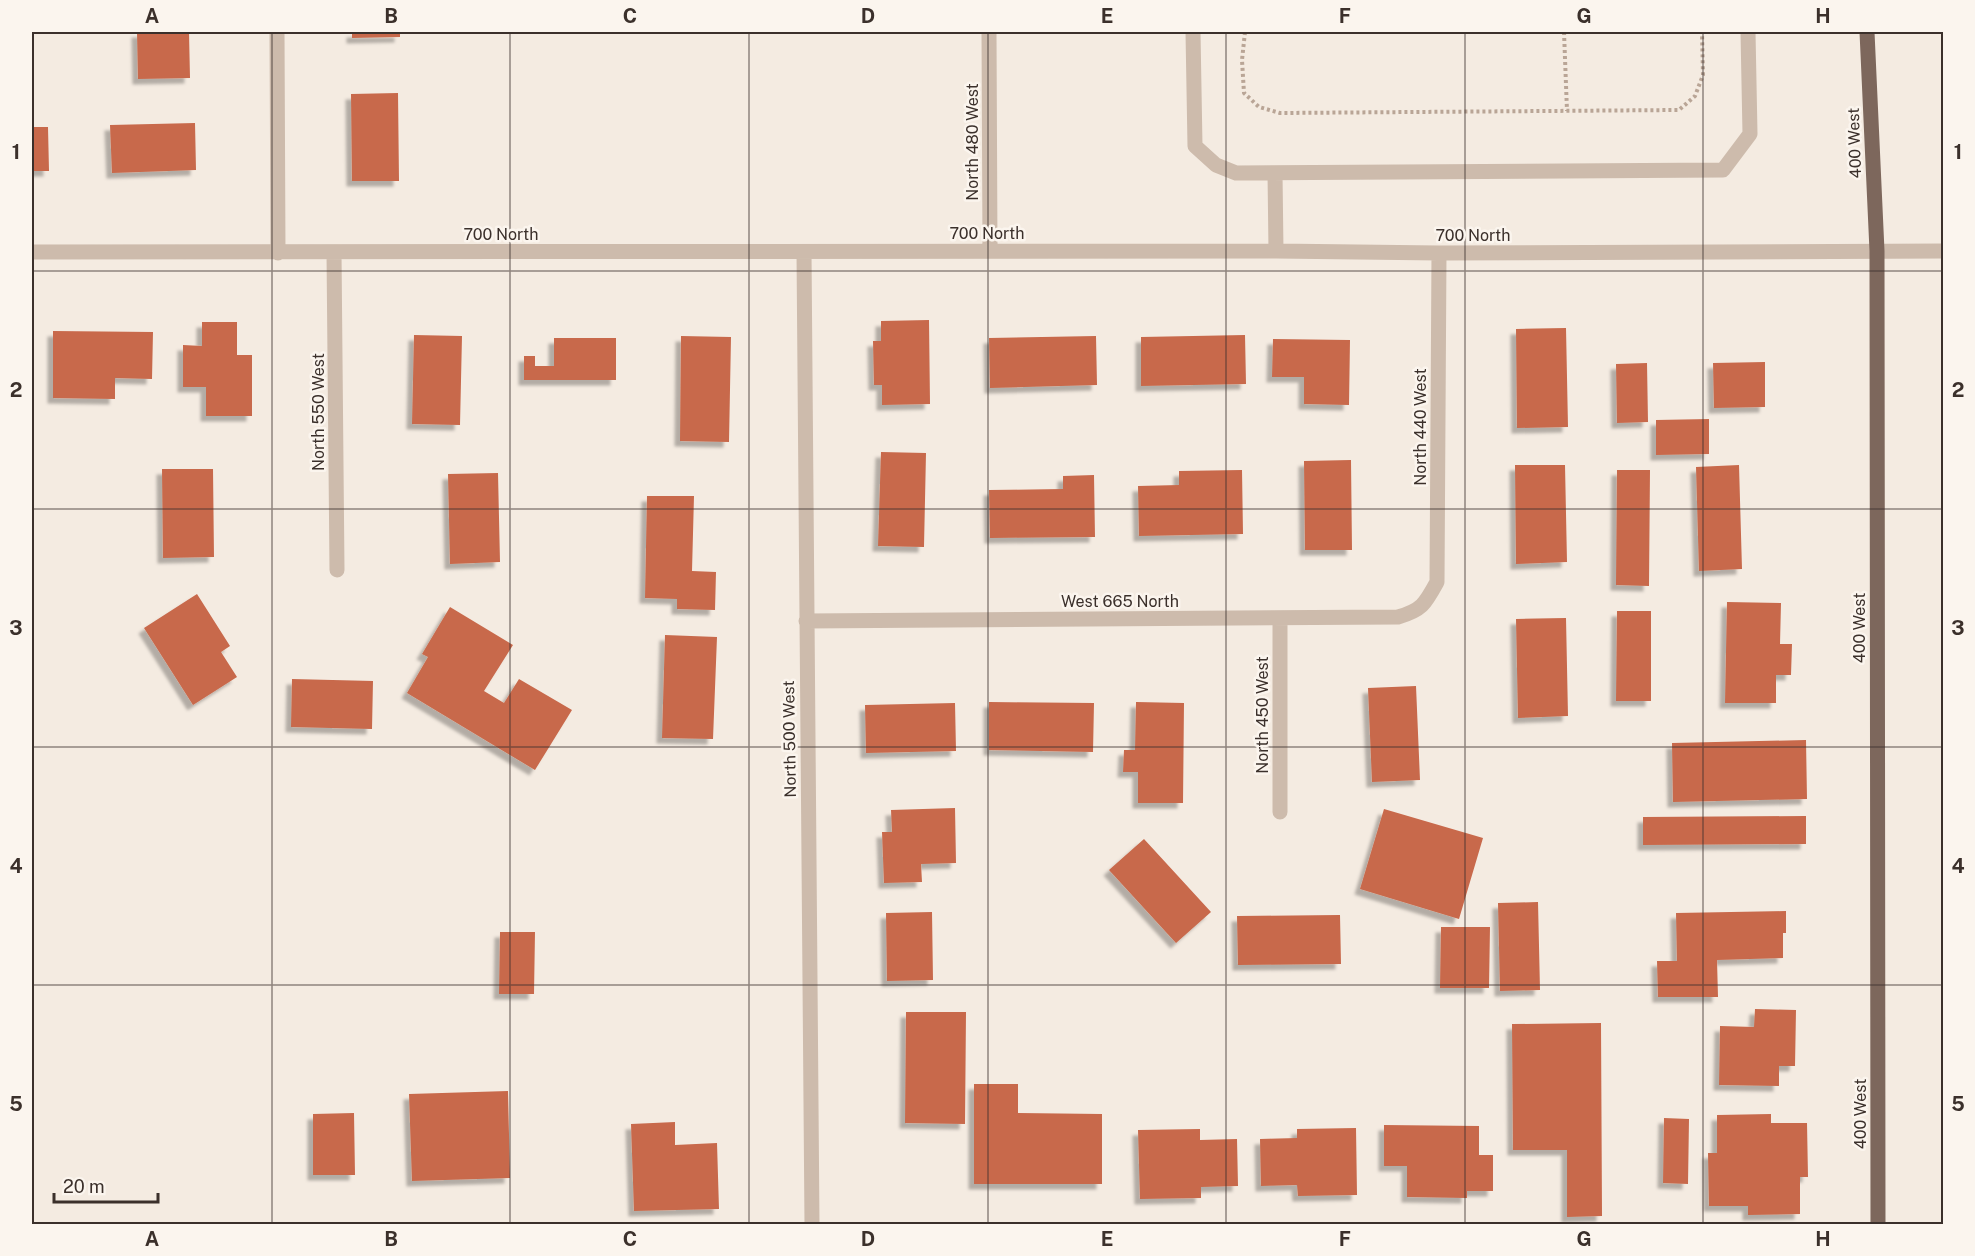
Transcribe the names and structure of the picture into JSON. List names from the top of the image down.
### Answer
{
  "streets": {
    "main road": ["400 West"],
    "street": [
      "North 480 West",
      "700 North",
      "North 550 West",
      "North 440 West",
      "West 665 North",
      "North 450 West",
      "North 500 West"
    ]
  },
  "crossings": [
    ["North 480 West", "700 North"],
    ["400 West", "700 North"],
    ["700 North", "North 550 West"],
    ["700 North", "North 440 West"],
    ["700 North", "North 500 West"],
    ["North 440 West", "West 665 North"],
    ["West 665 North", "North 450 West"],
    ["West 665 North", "North 500 West"]
  ],
  "scale_bar": "20 m",
  "grid": {
    "columns": [
      "A",
      "B",
      "C",
      "D",
      "E",
      "F",
      "G",
      "H"
    ],
    "rows": [
      "1",
      "2",
      "3",
      "4",
      "5"
    ]
  }
}
